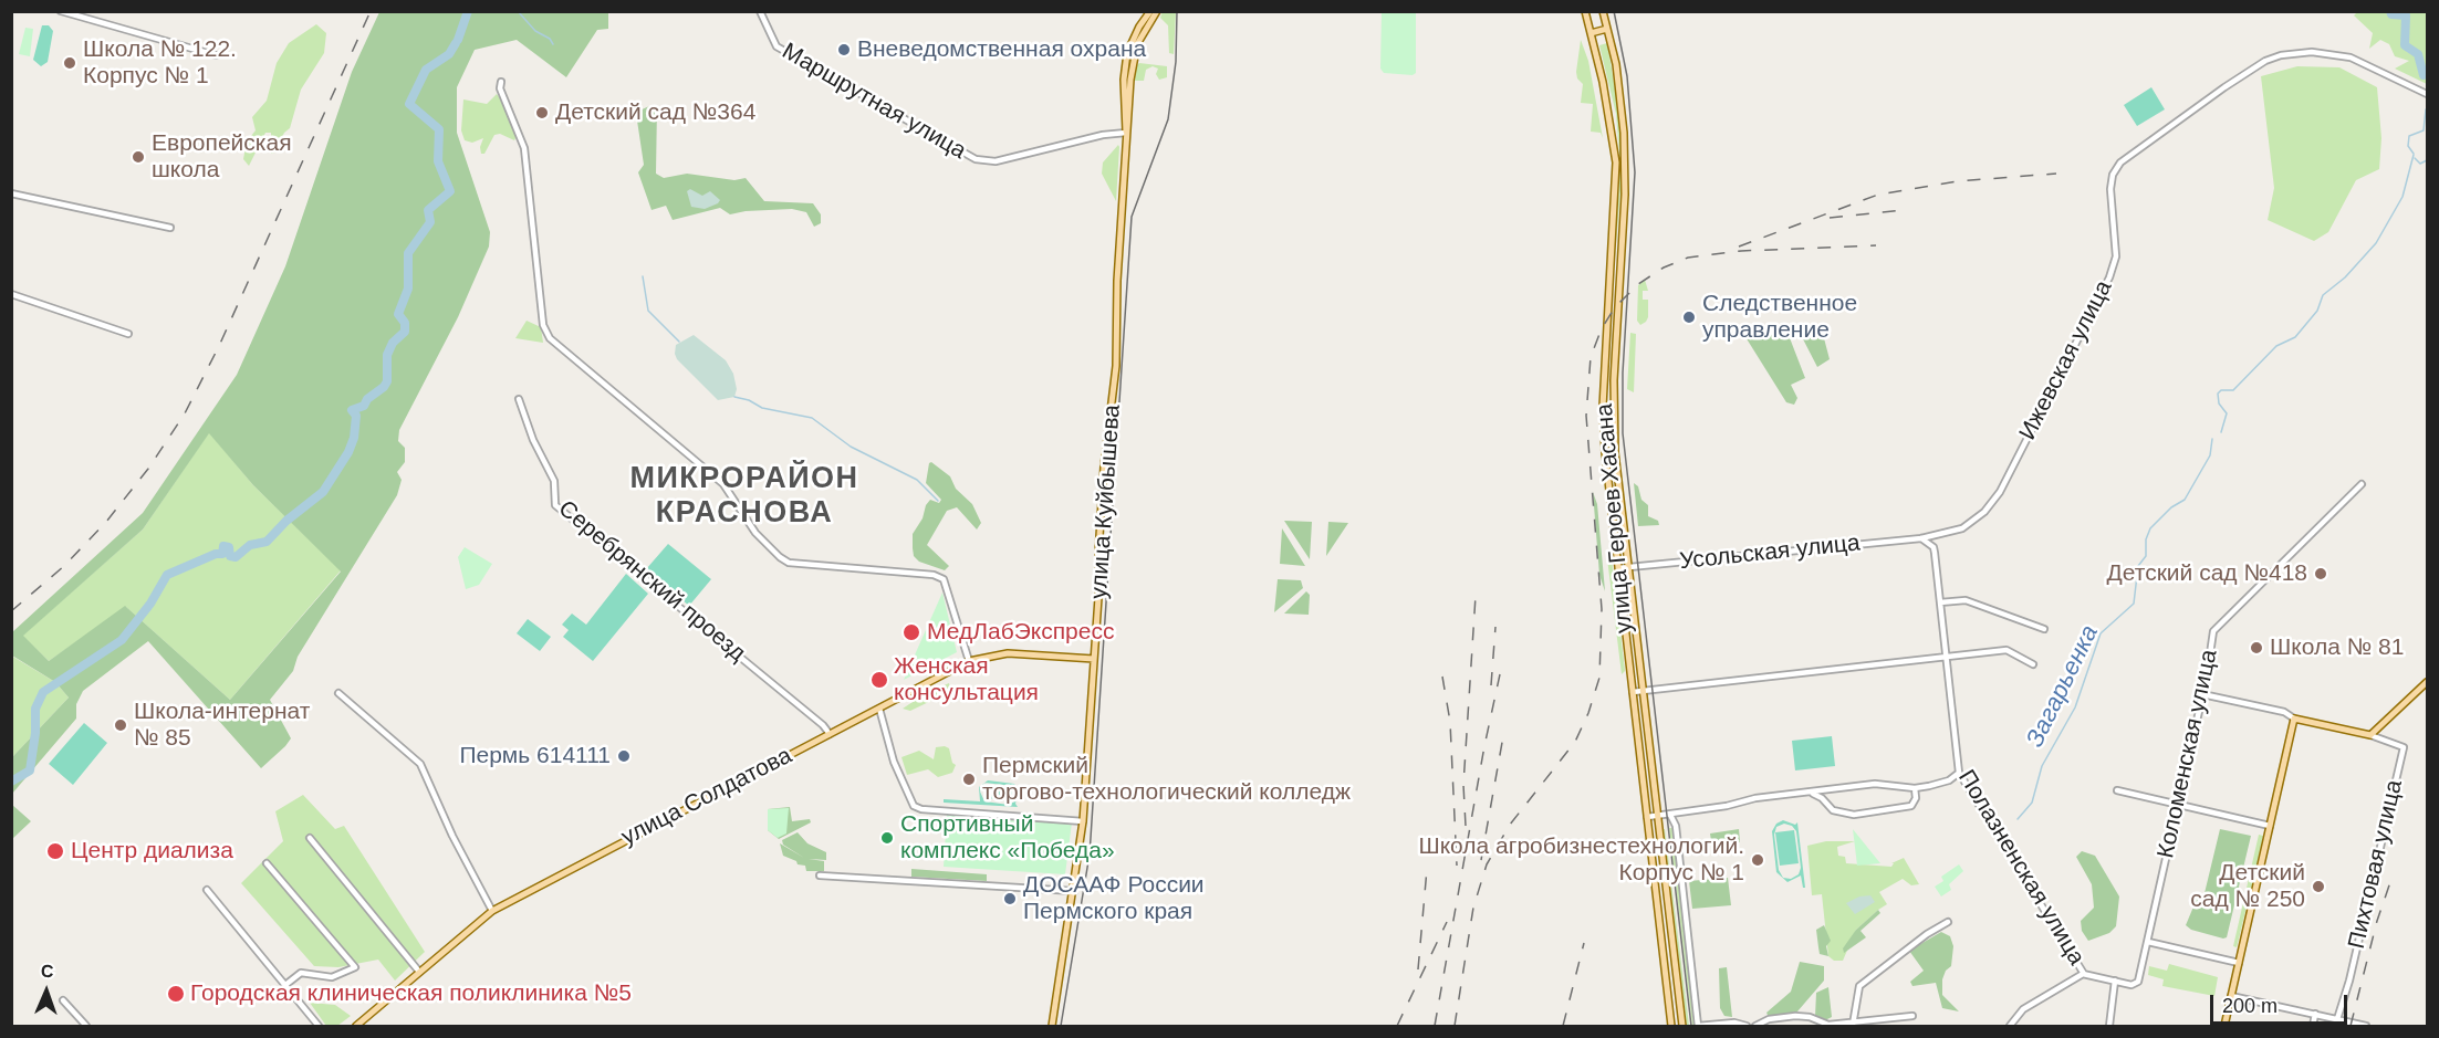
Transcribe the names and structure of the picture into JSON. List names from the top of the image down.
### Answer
{
  "streets": {
    "main road": ["улица Куйбышева", "улица Героев Хасана", "улица Солдатова"],
    "street": [
      "Маршрутная улица",
      "Ижевская улица",
      "Усольская улица",
      "Серебрянский проезд",
      "Коломенская улица",
      "Пихтовая улица",
      "Полазненская улица"
    ]
  },
  "crossings": [
    ["Маршрутная улица", "улица Куйбышева"],
    ["Ижевская улица", "Усольская улица"],
    ["улица Куйбышева", "улица Солдатова"],
    ["улица Героев Хасана", "Усольская улица"],
    ["Серебрянский проезд", "улица Солдатова"]
  ],
  "districts": ["МИКРОРАЙОН КРАСНОВА"],
  "water": ["Загарьенка"],
  "places": [
    "Вневедомственная охрана",
    "Школа № 122. Корпус № 1",
    "Детский сад №364",
    "Европейская школа",
    "Следственное управление",
    "Детский сад №418",
    "МедЛабЭкспресс",
    "Школа № 81",
    "Женская консультация",
    "Школа-интернат № 85",
    "Пермь 614111",
    "Пермский торгово-технологический колледж",
    "Спортивный комплекс «Победа»",
    "Центр диализа",
    "Школа агробизнестехнологий. Корпус № 1",
    "Детский сад № 250",
    "ДОСААФ России Пермского края",
    "Городская клиническая поликлиника №5"
  ],
  "scale_bar": "200 m",
  "north": "top"
}
